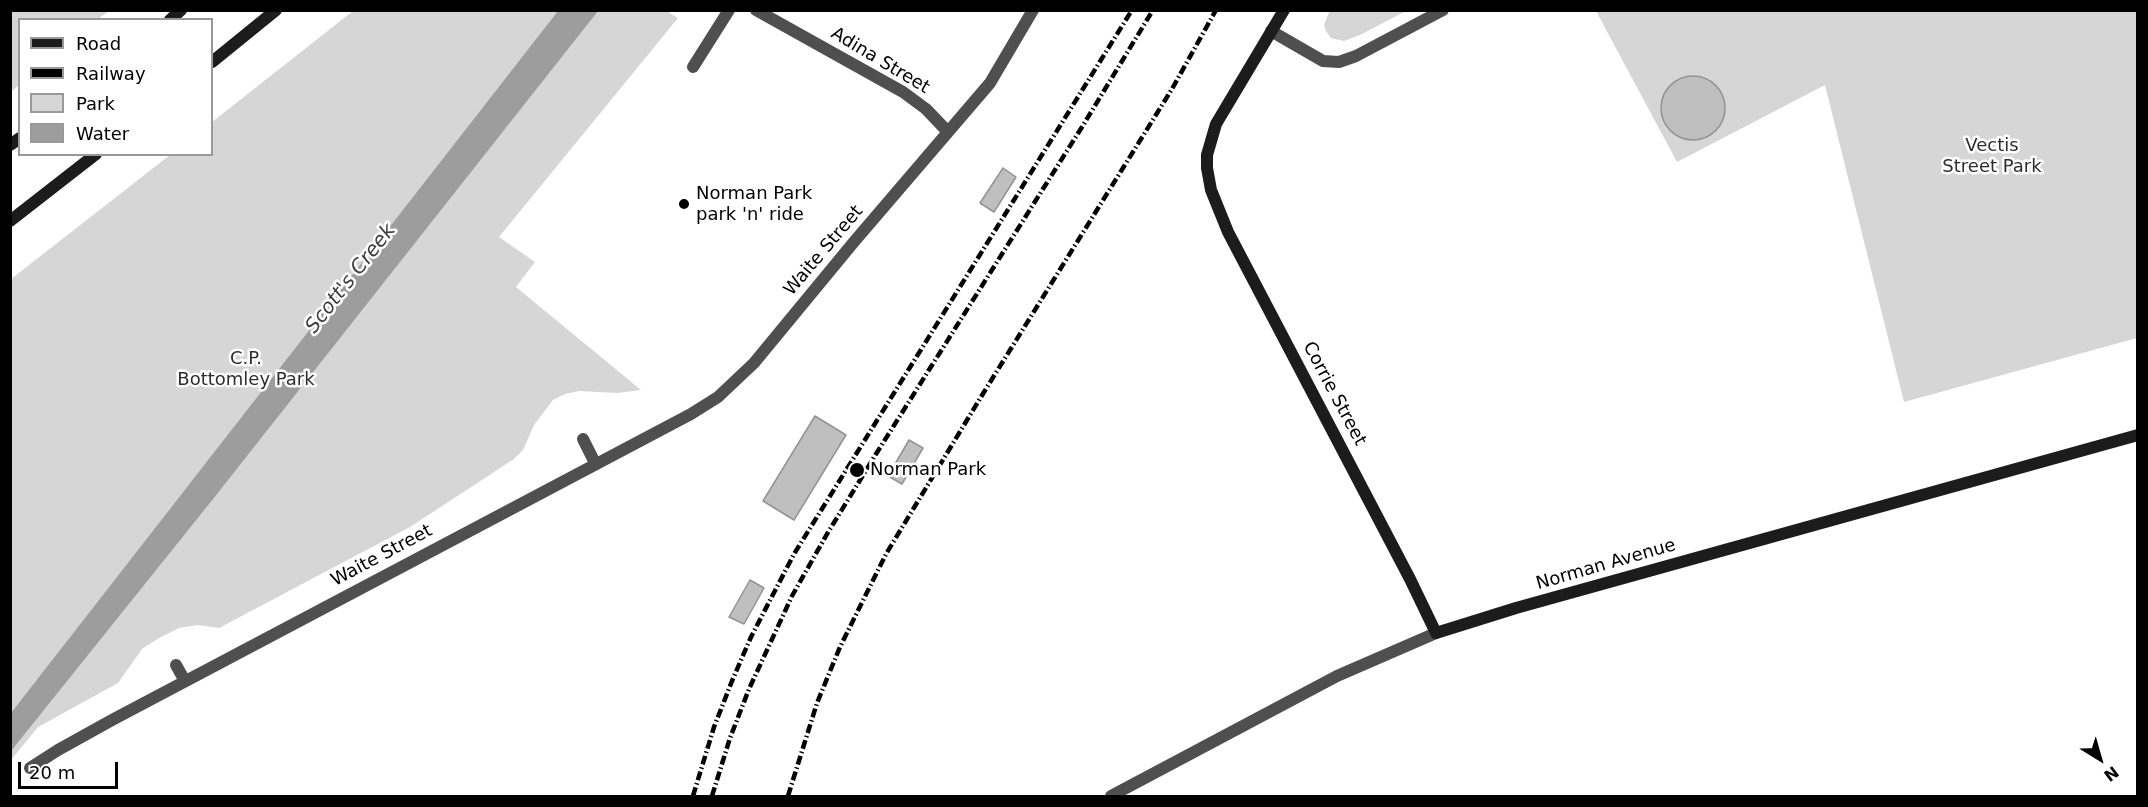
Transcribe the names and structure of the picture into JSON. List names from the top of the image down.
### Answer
{
  "streets": {
    "street": [
      "Adina Street",
      "Waite Street",
      "Corrie Street",
      "Norman Avenue"
    ]
  },
  "crossings": [
    ["Adina Street", "Waite Street"],
    ["Corrie Street", "Norman Avenue"]
  ],
  "water": ["Scott's Creek"],
  "parks": ["Vectis Street Park", "C.P. Bottomley Park"],
  "places": ["Norman Park park 'n' ride", "Norman Park"],
  "legend": [
    "Road",
    "Railway",
    "Park",
    "Water"
  ],
  "scale_bar": "20 m",
  "north": "bottom right"
}
